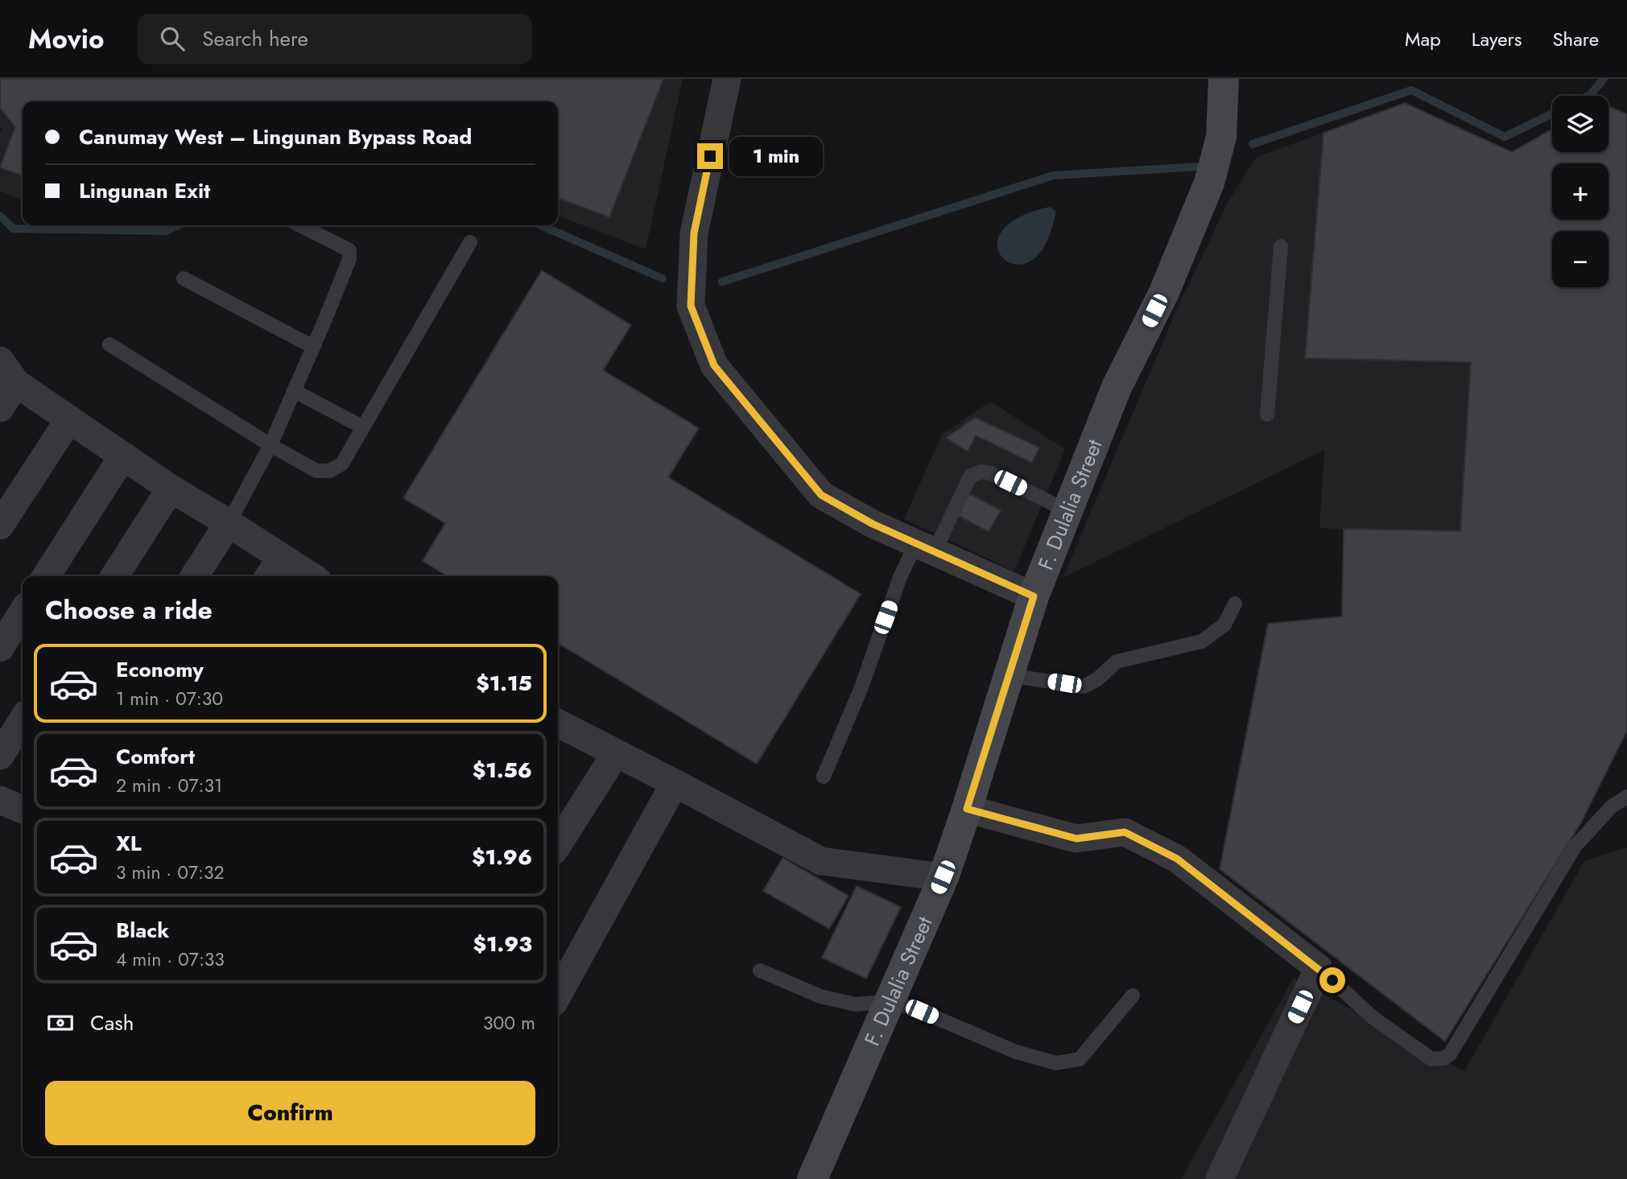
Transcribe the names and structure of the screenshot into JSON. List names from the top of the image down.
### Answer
{
  "streets": {
    "street": ["F. Dulalia Street"]
  },
  "page": {
    "header": "Movio",
    "search": "Search here",
    "nav": ["Map", "Layers", "Share"],
    "map_buttons": ["+", "−"],
    "banner": ["Canumay West – Lingunan Bypass Road", "Lingunan Exit"],
    "bubble": "1 min",
    "heading": "Choose a ride",
    "list": [
      {
        "name": "Economy",
        "note": "1 min · 07:30",
        "value": "$1.15"
      },
      {
        "name": "Comfort",
        "note": "2 min · 07:31",
        "value": "$1.56"
      },
      {
        "name": "XL",
        "note": "3 min · 07:32",
        "value": "$1.96"
      },
      {
        "name": "Black",
        "note": "4 min · 07:33",
        "value": "$1.93"
      }
    ],
    "pay": ["Cash", "300 m"],
    "buttons": "Confirm"
  }
}
